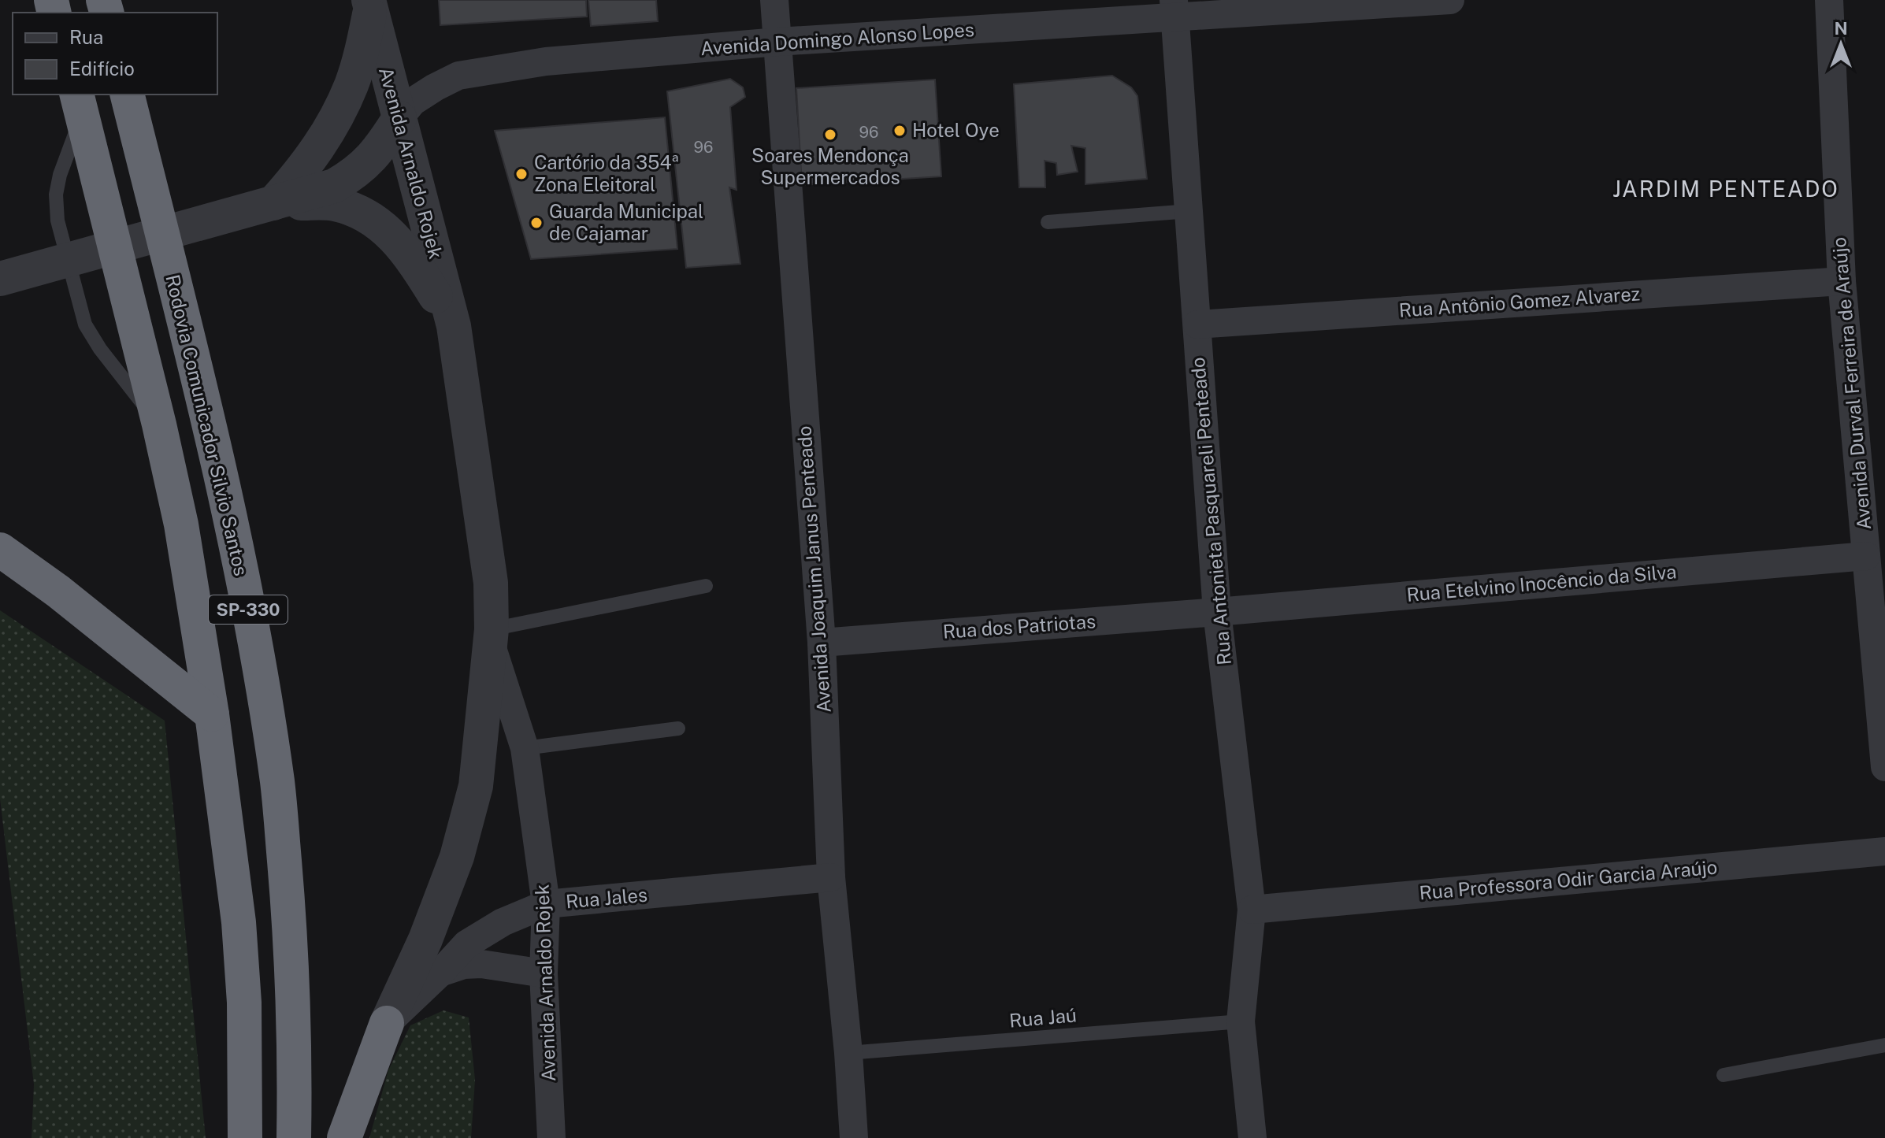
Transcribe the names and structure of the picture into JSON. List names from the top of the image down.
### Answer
{
  "streets": {
    "highway": ["Rodovia Comunicador Silvio Santos", "SP-330"],
    "street": [
      "Avenida Domingo Alonso Lopes",
      "Avenida Arnaldo Rojek",
      "Rua Antônio Gomez Alvarez",
      "Avenida Durval Ferreira de Araújo",
      "Rua Antonieta Pasquareli Penteado",
      "Avenida Joaquim Janus Penteado",
      "Rua Etelvino Inocêncio da Silva",
      "Rua dos Patriotas",
      "Rua Professora Odir Garcia Araújo",
      "Rua Jales"
    ],
    "lane": ["Rua Jaú"]
  },
  "crossings": [
    ["Avenida Domingo Alonso Lopes", "Avenida Arnaldo Rojek"],
    ["Avenida Domingo Alonso Lopes", "Rua Antonieta Pasquareli Penteado"],
    ["Avenida Domingo Alonso Lopes", "Avenida Joaquim Janus Penteado"],
    ["Avenida Arnaldo Rojek", "Rua Jales"],
    ["Rua Antônio Gomez Alvarez", "Avenida Durval Ferreira de Araújo"],
    ["Rua Antônio Gomez Alvarez", "Rua Antonieta Pasquareli Penteado"],
    ["Avenida Durval Ferreira de Araújo", "Rua Etelvino Inocêncio da Silva"],
    ["Rua Antonieta Pasquareli Penteado", "Rua Etelvino Inocêncio da Silva"],
    ["Rua Antonieta Pasquareli Penteado", "Rua dos Patriotas"],
    ["Rua Antonieta Pasquareli Penteado", "Rua Professora Odir Garcia Araújo"],
    ["Rua Antonieta Pasquareli Penteado", "Rua Jaú"],
    ["Avenida Joaquim Janus Penteado", "Rua dos Patriotas"],
    ["Avenida Joaquim Janus Penteado", "Rua Jales"],
    ["Avenida Joaquim Janus Penteado", "Rua Jaú"],
    ["Rua Etelvino Inocêncio da Silva", "Rua dos Patriotas"]
  ],
  "districts": ["JARDIM PENTEADO"],
  "places": [
    "Hotel Oye",
    "Soares Mendonça Supermercados",
    "Cartório da 354ª Zona Eleitoral",
    "Guarda Municipal de Cajamar"
  ],
  "house_numbers": ["96", "96"],
  "legend": ["Rua", "Edifício"],
  "north": "top"
}
